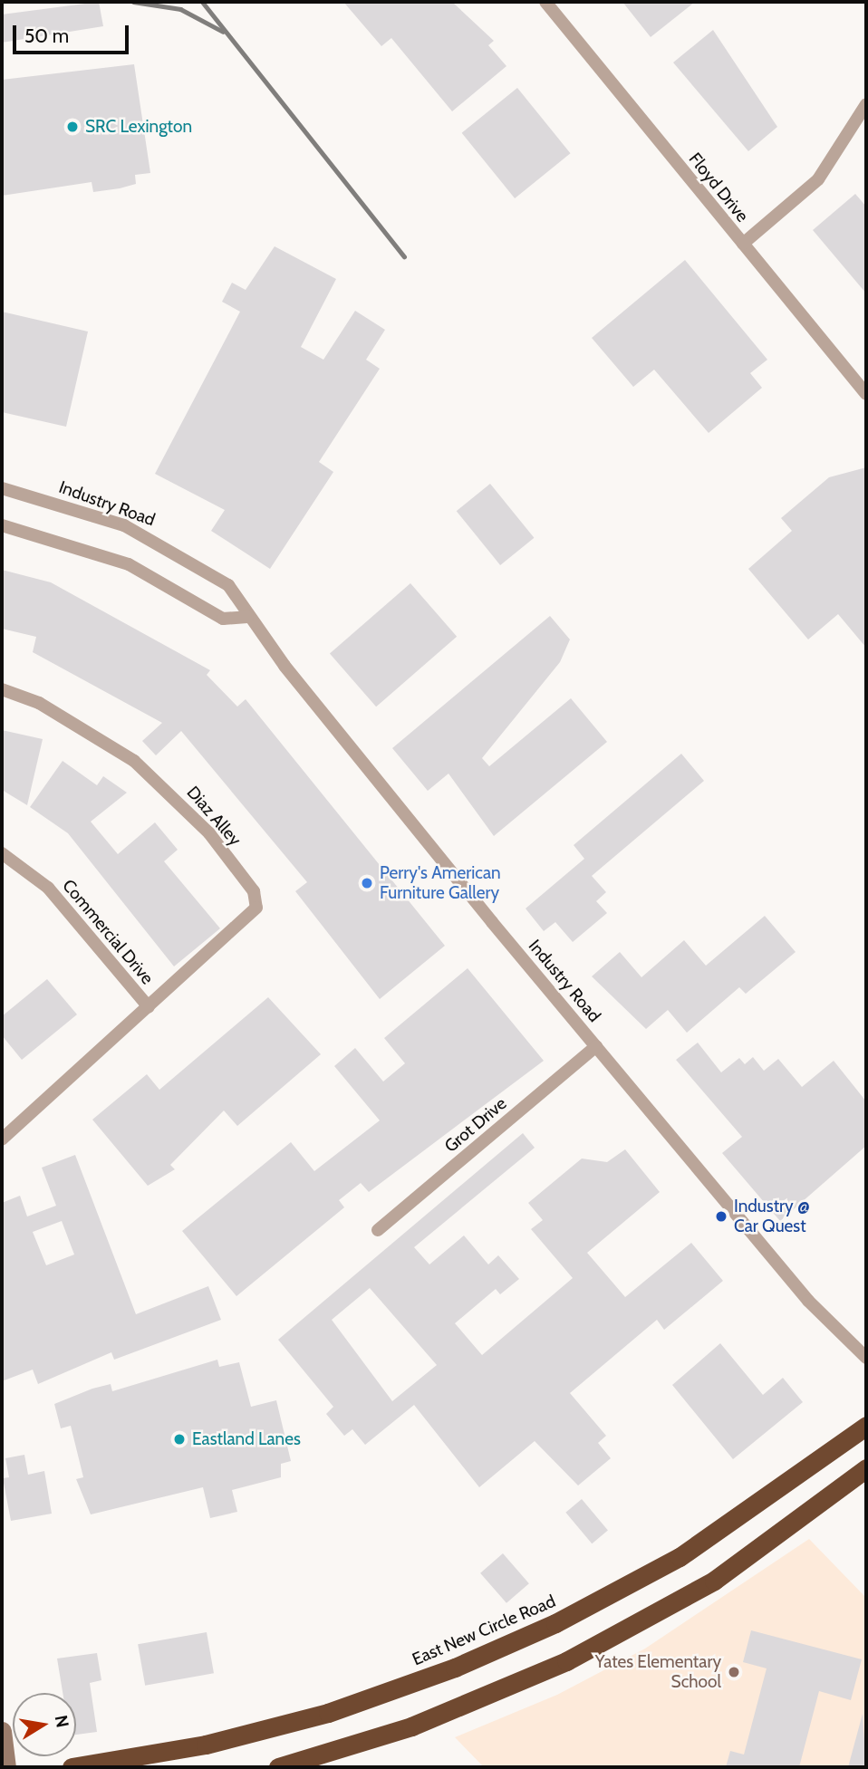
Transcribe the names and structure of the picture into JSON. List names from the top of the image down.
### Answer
{
  "streets": {
    "highway": ["East New Circle Road"],
    "street": [
      "Floyd Drive",
      "Industry Road",
      "Diaz Alley",
      "Commercial Drive",
      "Grot Drive"
    ]
  },
  "crossings": [
    ["Industry Road", "Grot Drive"],
    ["Diaz Alley", "Commercial Drive"]
  ],
  "places": [
    "SRC Lexington",
    "Perry's American Furniture Gallery",
    "Industry @ Car Quest",
    "Eastland Lanes",
    "Yates Elementary School"
  ],
  "scale_bar": "50 m",
  "north": "right"
}
